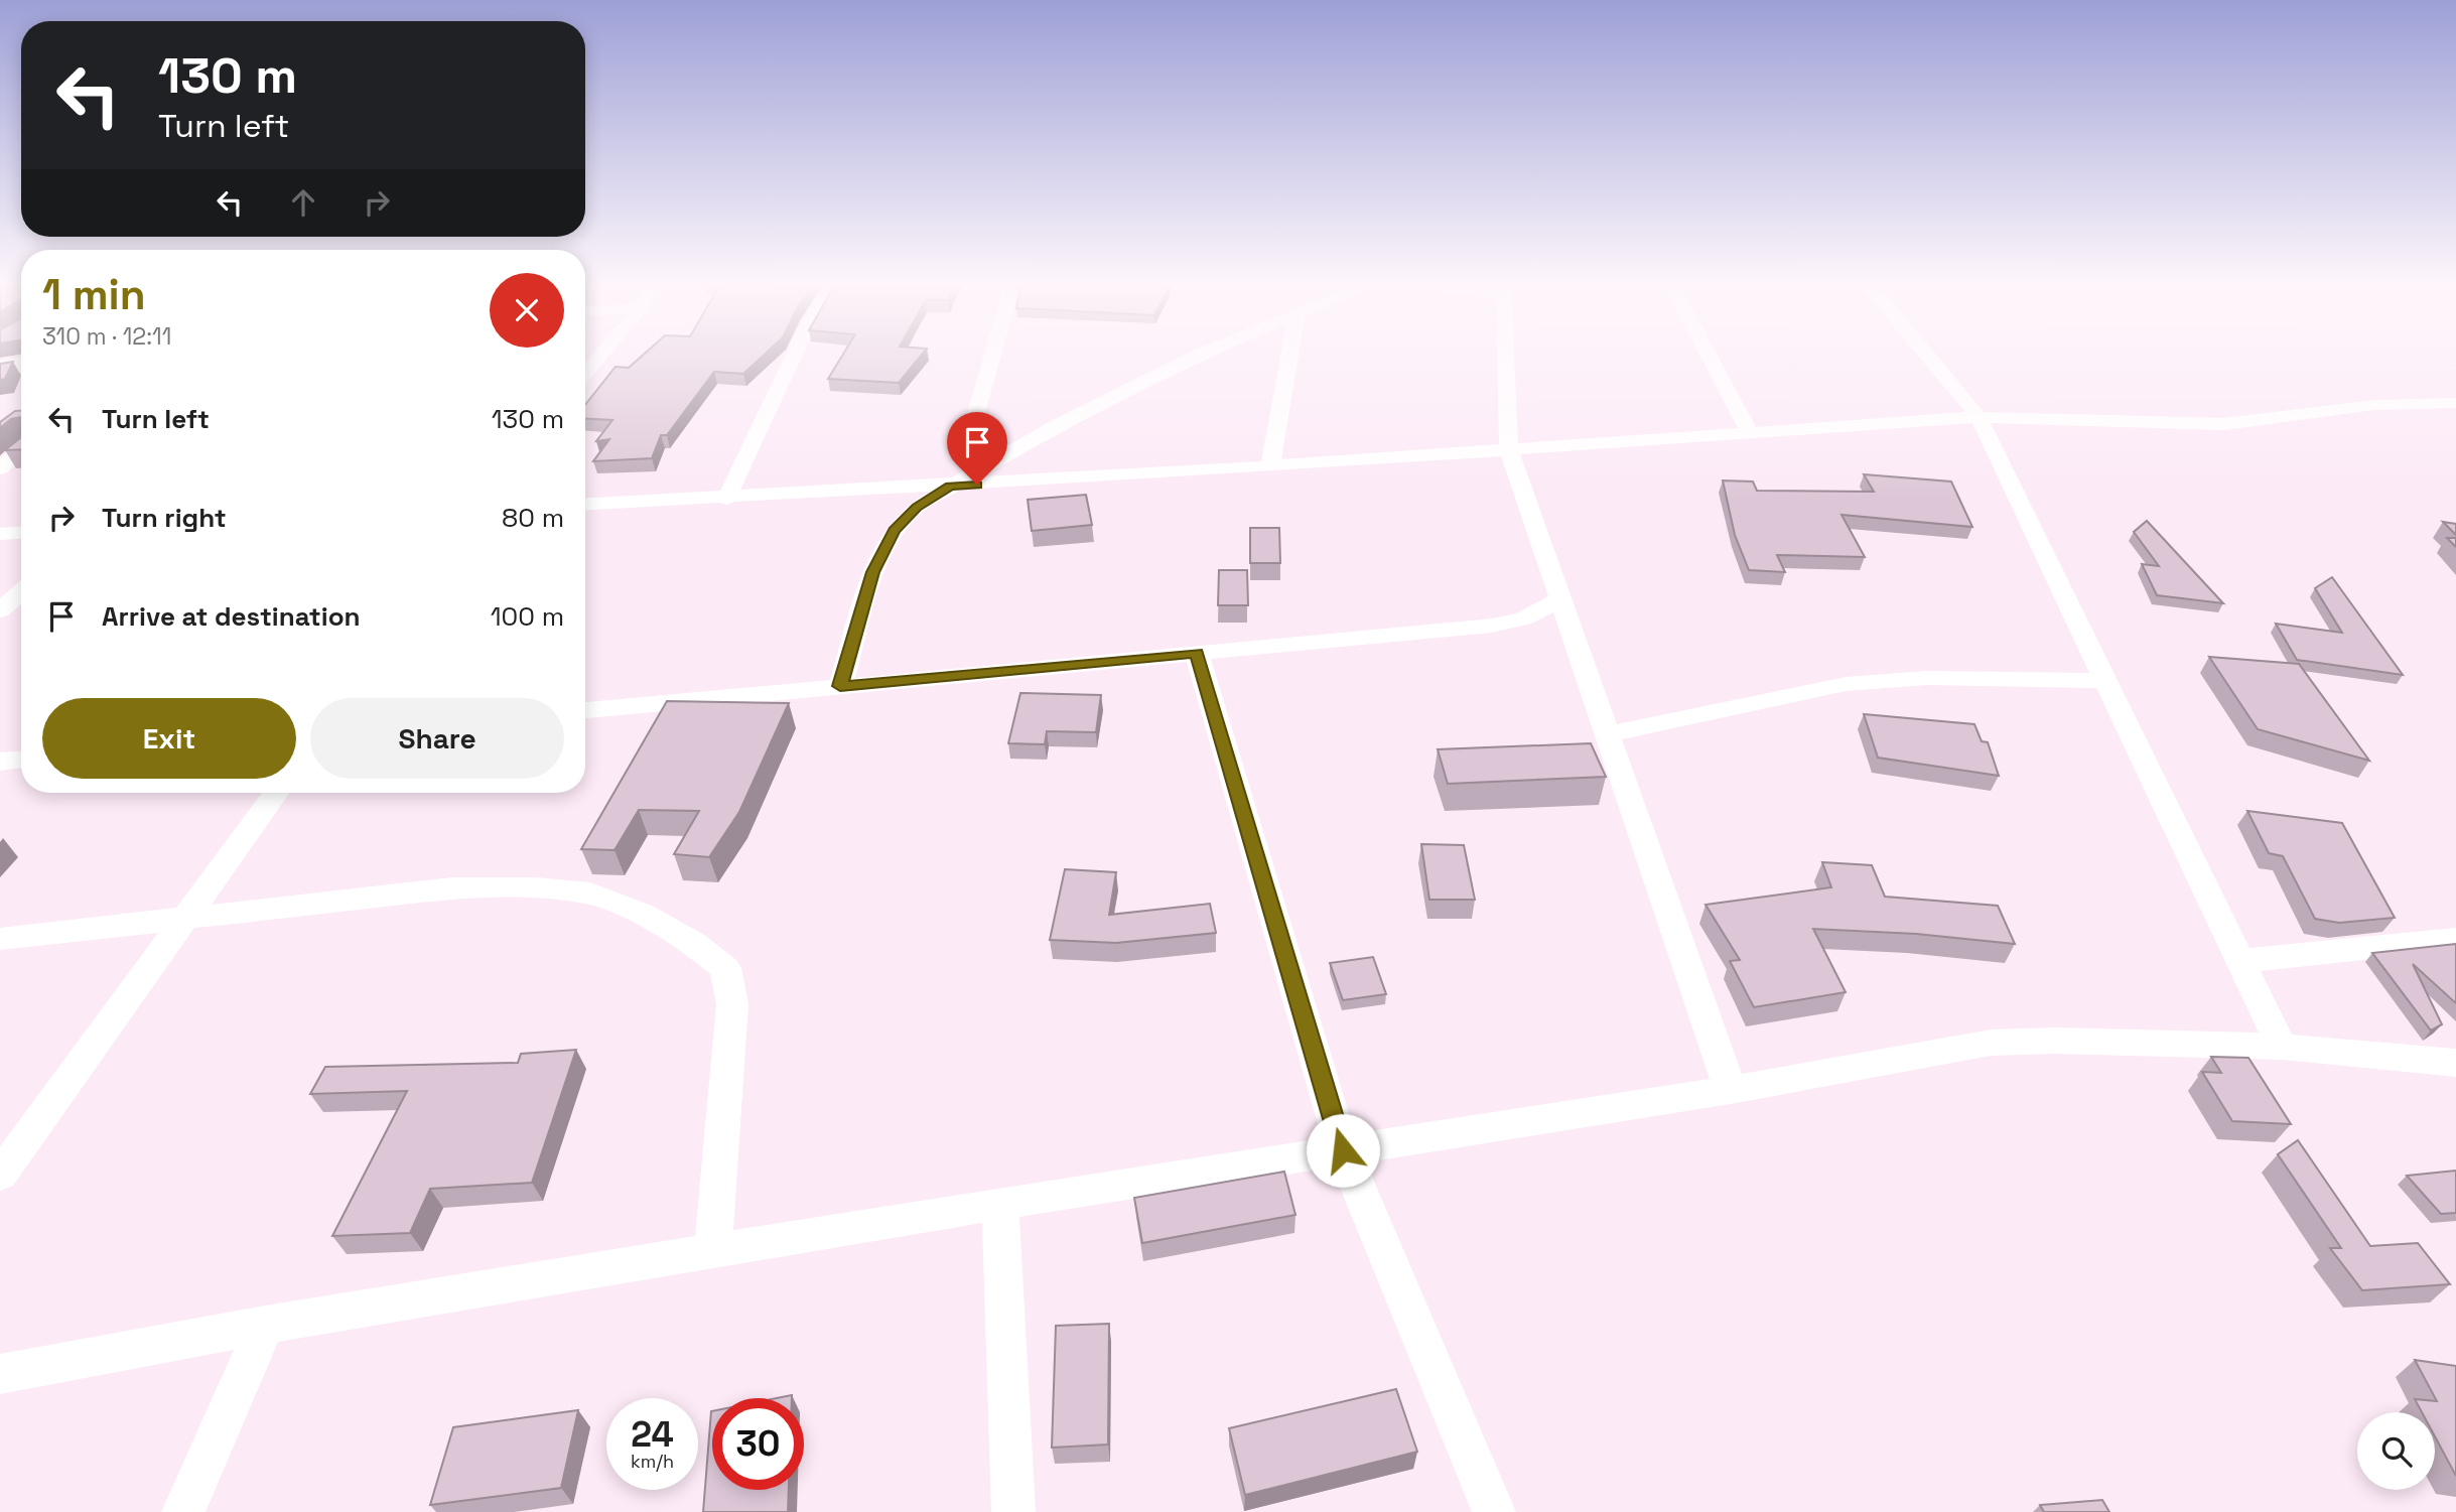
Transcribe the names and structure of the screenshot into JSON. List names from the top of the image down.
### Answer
{
  "page": {
    "turn": ["130 m", "Turn left"],
    "heading": ["1 min", "310 m · 12:11"],
    "list": [
      {
        "name": "Turn left",
        "value": "130 m"
      },
      {
        "name": "Turn right",
        "value": "80 m"
      },
      {
        "name": "Arrive at destination",
        "value": "100 m"
      }
    ],
    "buttons": ["Exit", "Share"],
    "speed": "24 km/h",
    "limit": "30"
  }
}
